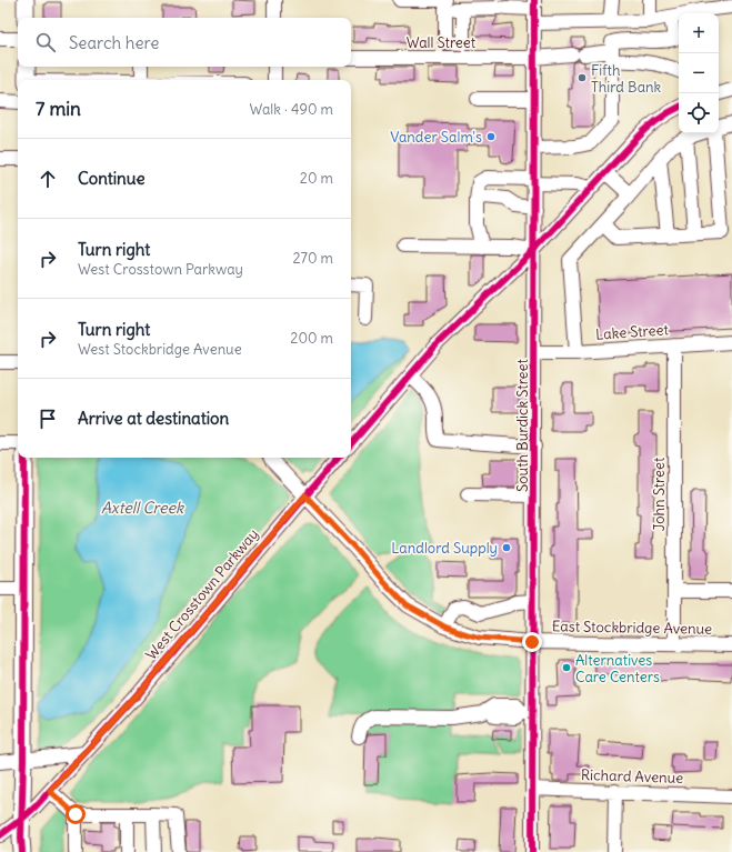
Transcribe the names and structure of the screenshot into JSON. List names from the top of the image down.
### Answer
{
  "streets": {
    "street": [
      "Wall Street",
      "Lake Street",
      "South Burdick Street",
      "John Street",
      "West Crosstown Parkway",
      "East Stockbridge Avenue",
      "Richard Avenue"
    ]
  },
  "crossings": [
    ["Wall Street", "South Burdick Street"],
    ["Lake Street", "South Burdick Street"],
    ["Lake Street", "John Street"],
    ["South Burdick Street", "East Stockbridge Avenue"],
    ["South Burdick Street", "Richard Avenue"],
    ["John Street", "East Stockbridge Avenue"],
    ["West Crosstown Parkway", "East Stockbridge Avenue"]
  ],
  "water": ["Axtell Creek"],
  "places": [
    "Fifth Third Bank",
    "Vander Salm's",
    "Landlord Supply",
    "Alternatives Care Centers"
  ],
  "page": {
    "map_buttons": ["+", "−"],
    "search": "Search here",
    "heading": ["7 min", "Walk · 490 m"],
    "list": [
      ["Continue", "20 m"],
      ["Turn right", "West Crosstown Parkway", "270 m"],
      ["Turn right", "West Stockbridge Avenue", "200 m"],
      "Arrive at destination"
    ]
  }
}
